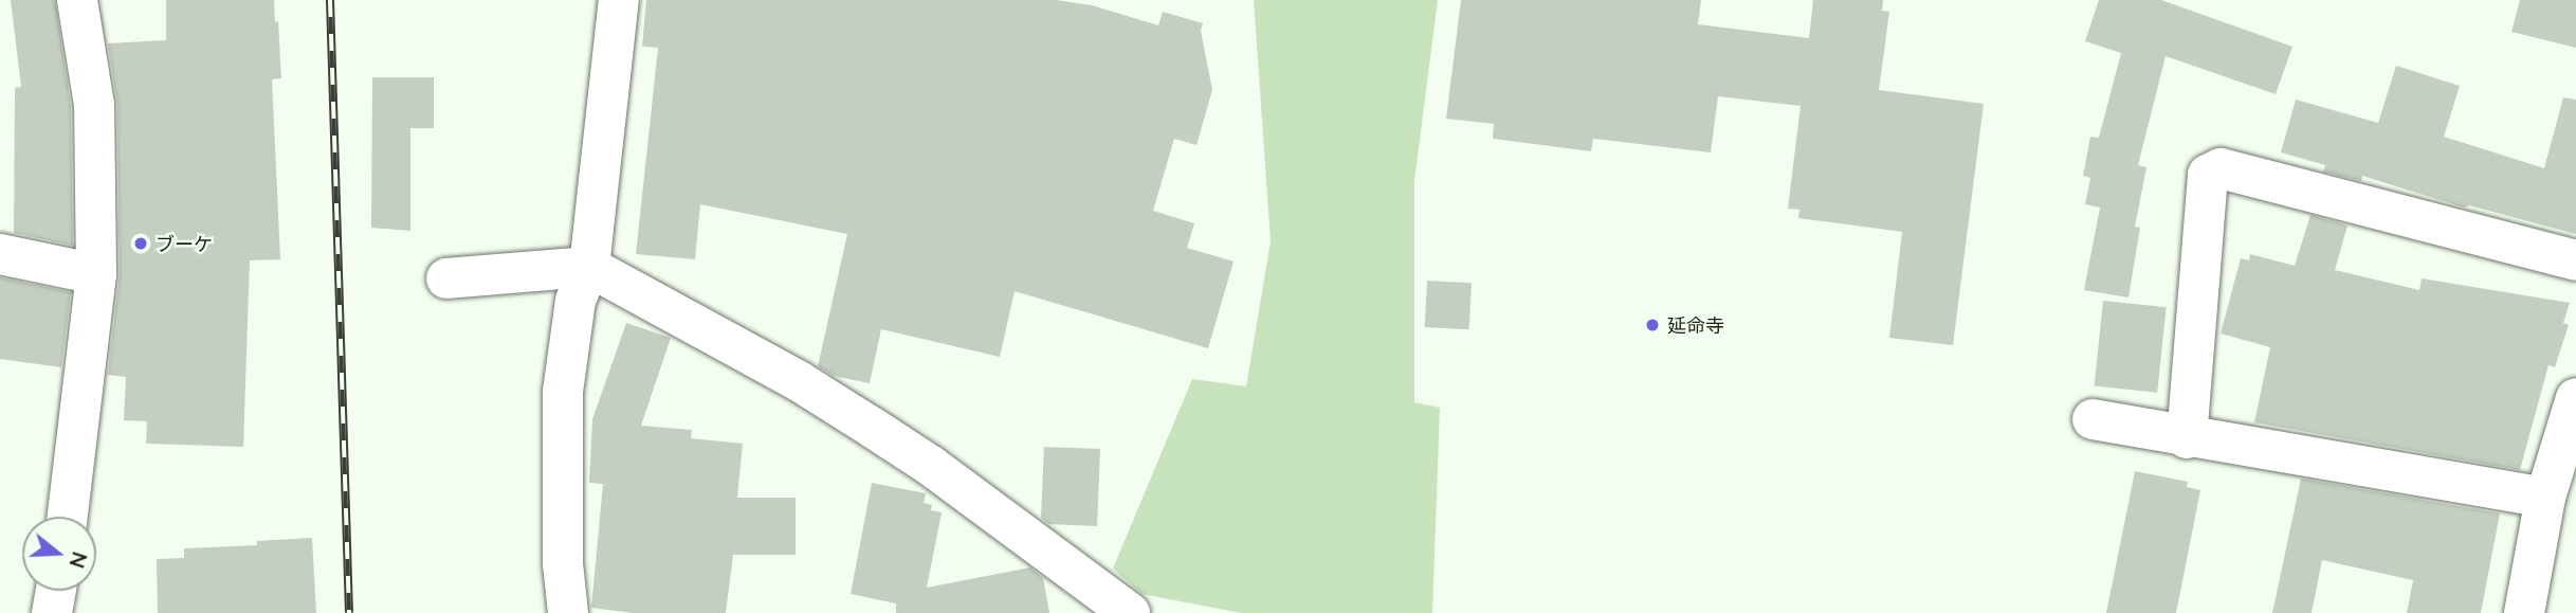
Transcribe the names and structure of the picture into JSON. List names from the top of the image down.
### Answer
{
  "places": ["ブーケ", "延命寺"],
  "north": "right"
}
